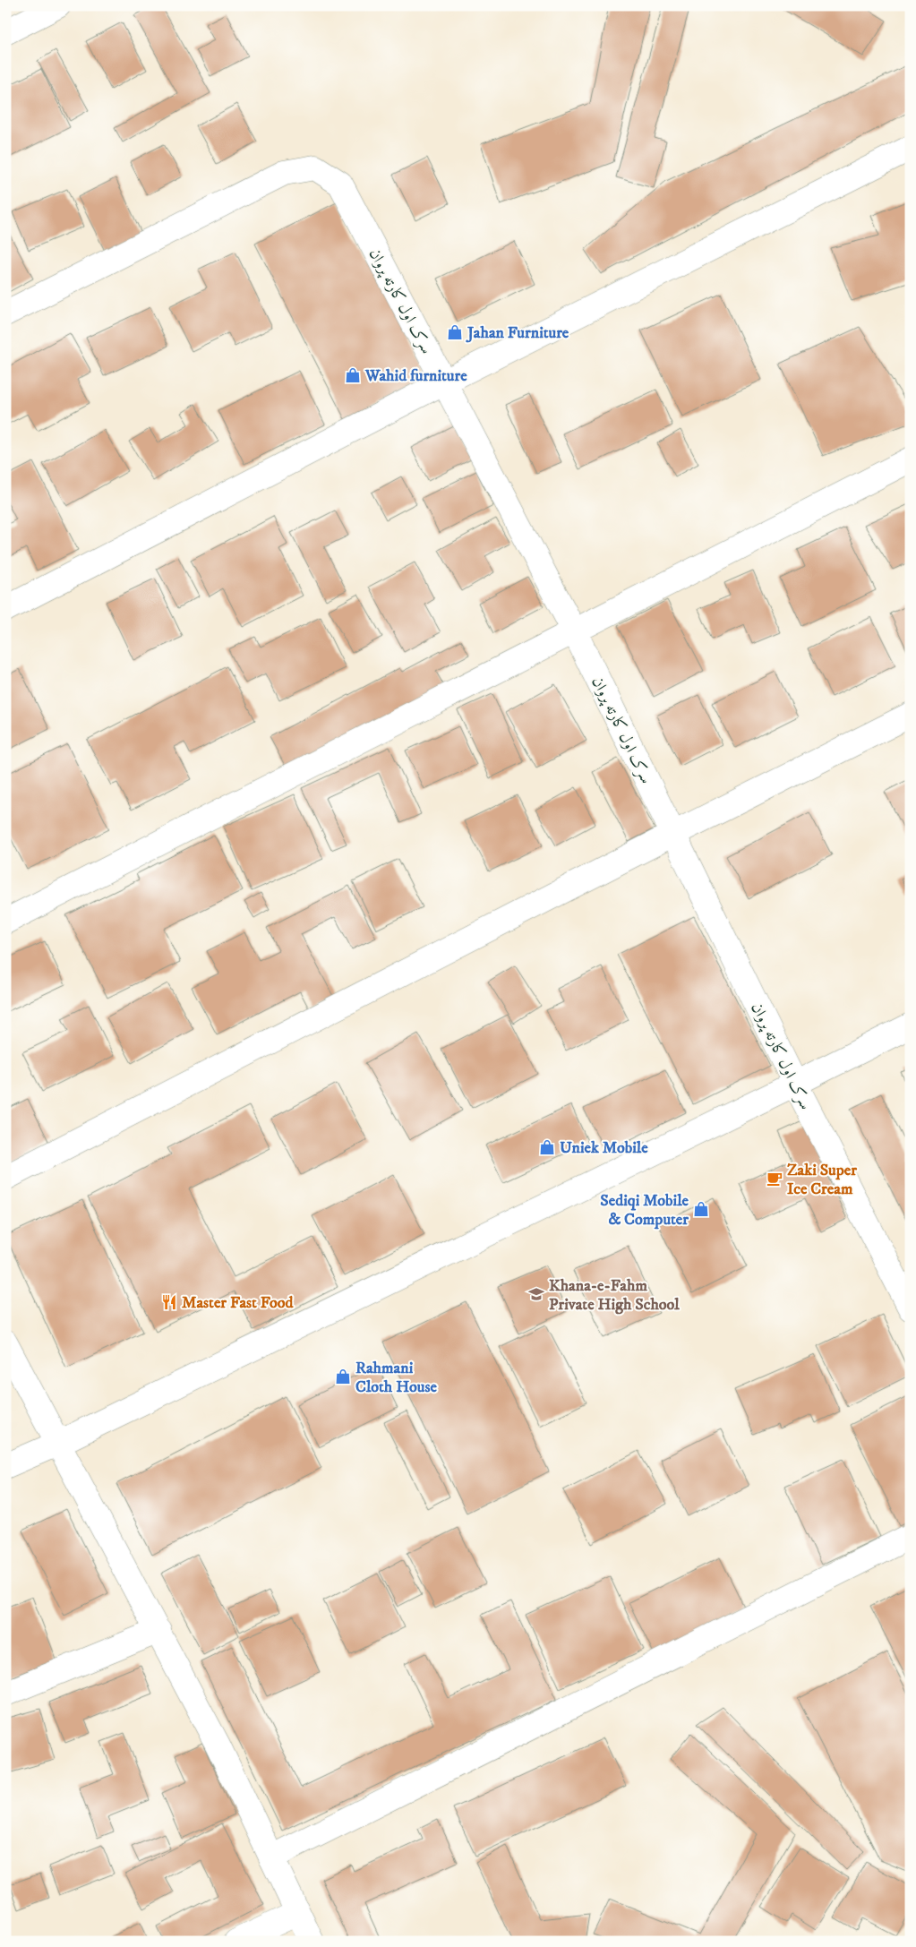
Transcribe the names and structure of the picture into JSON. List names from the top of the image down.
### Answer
{
  "streets": {
    "street": ["سرک اول کارته پروان"]
  },
  "places": {
    "shop": [
      "Jahan Furniture",
      "Wahid furniture",
      "Uniek Mobile",
      "Sediqi Mobile & Computer",
      "Rahmani Cloth House"
    ],
    "cafe": ["Zaki Super Ice Cream"],
    "school or university": ["Khana-e-Fahm Private High School"],
    "restaurant": ["Master Fast Food"]
  }
}
